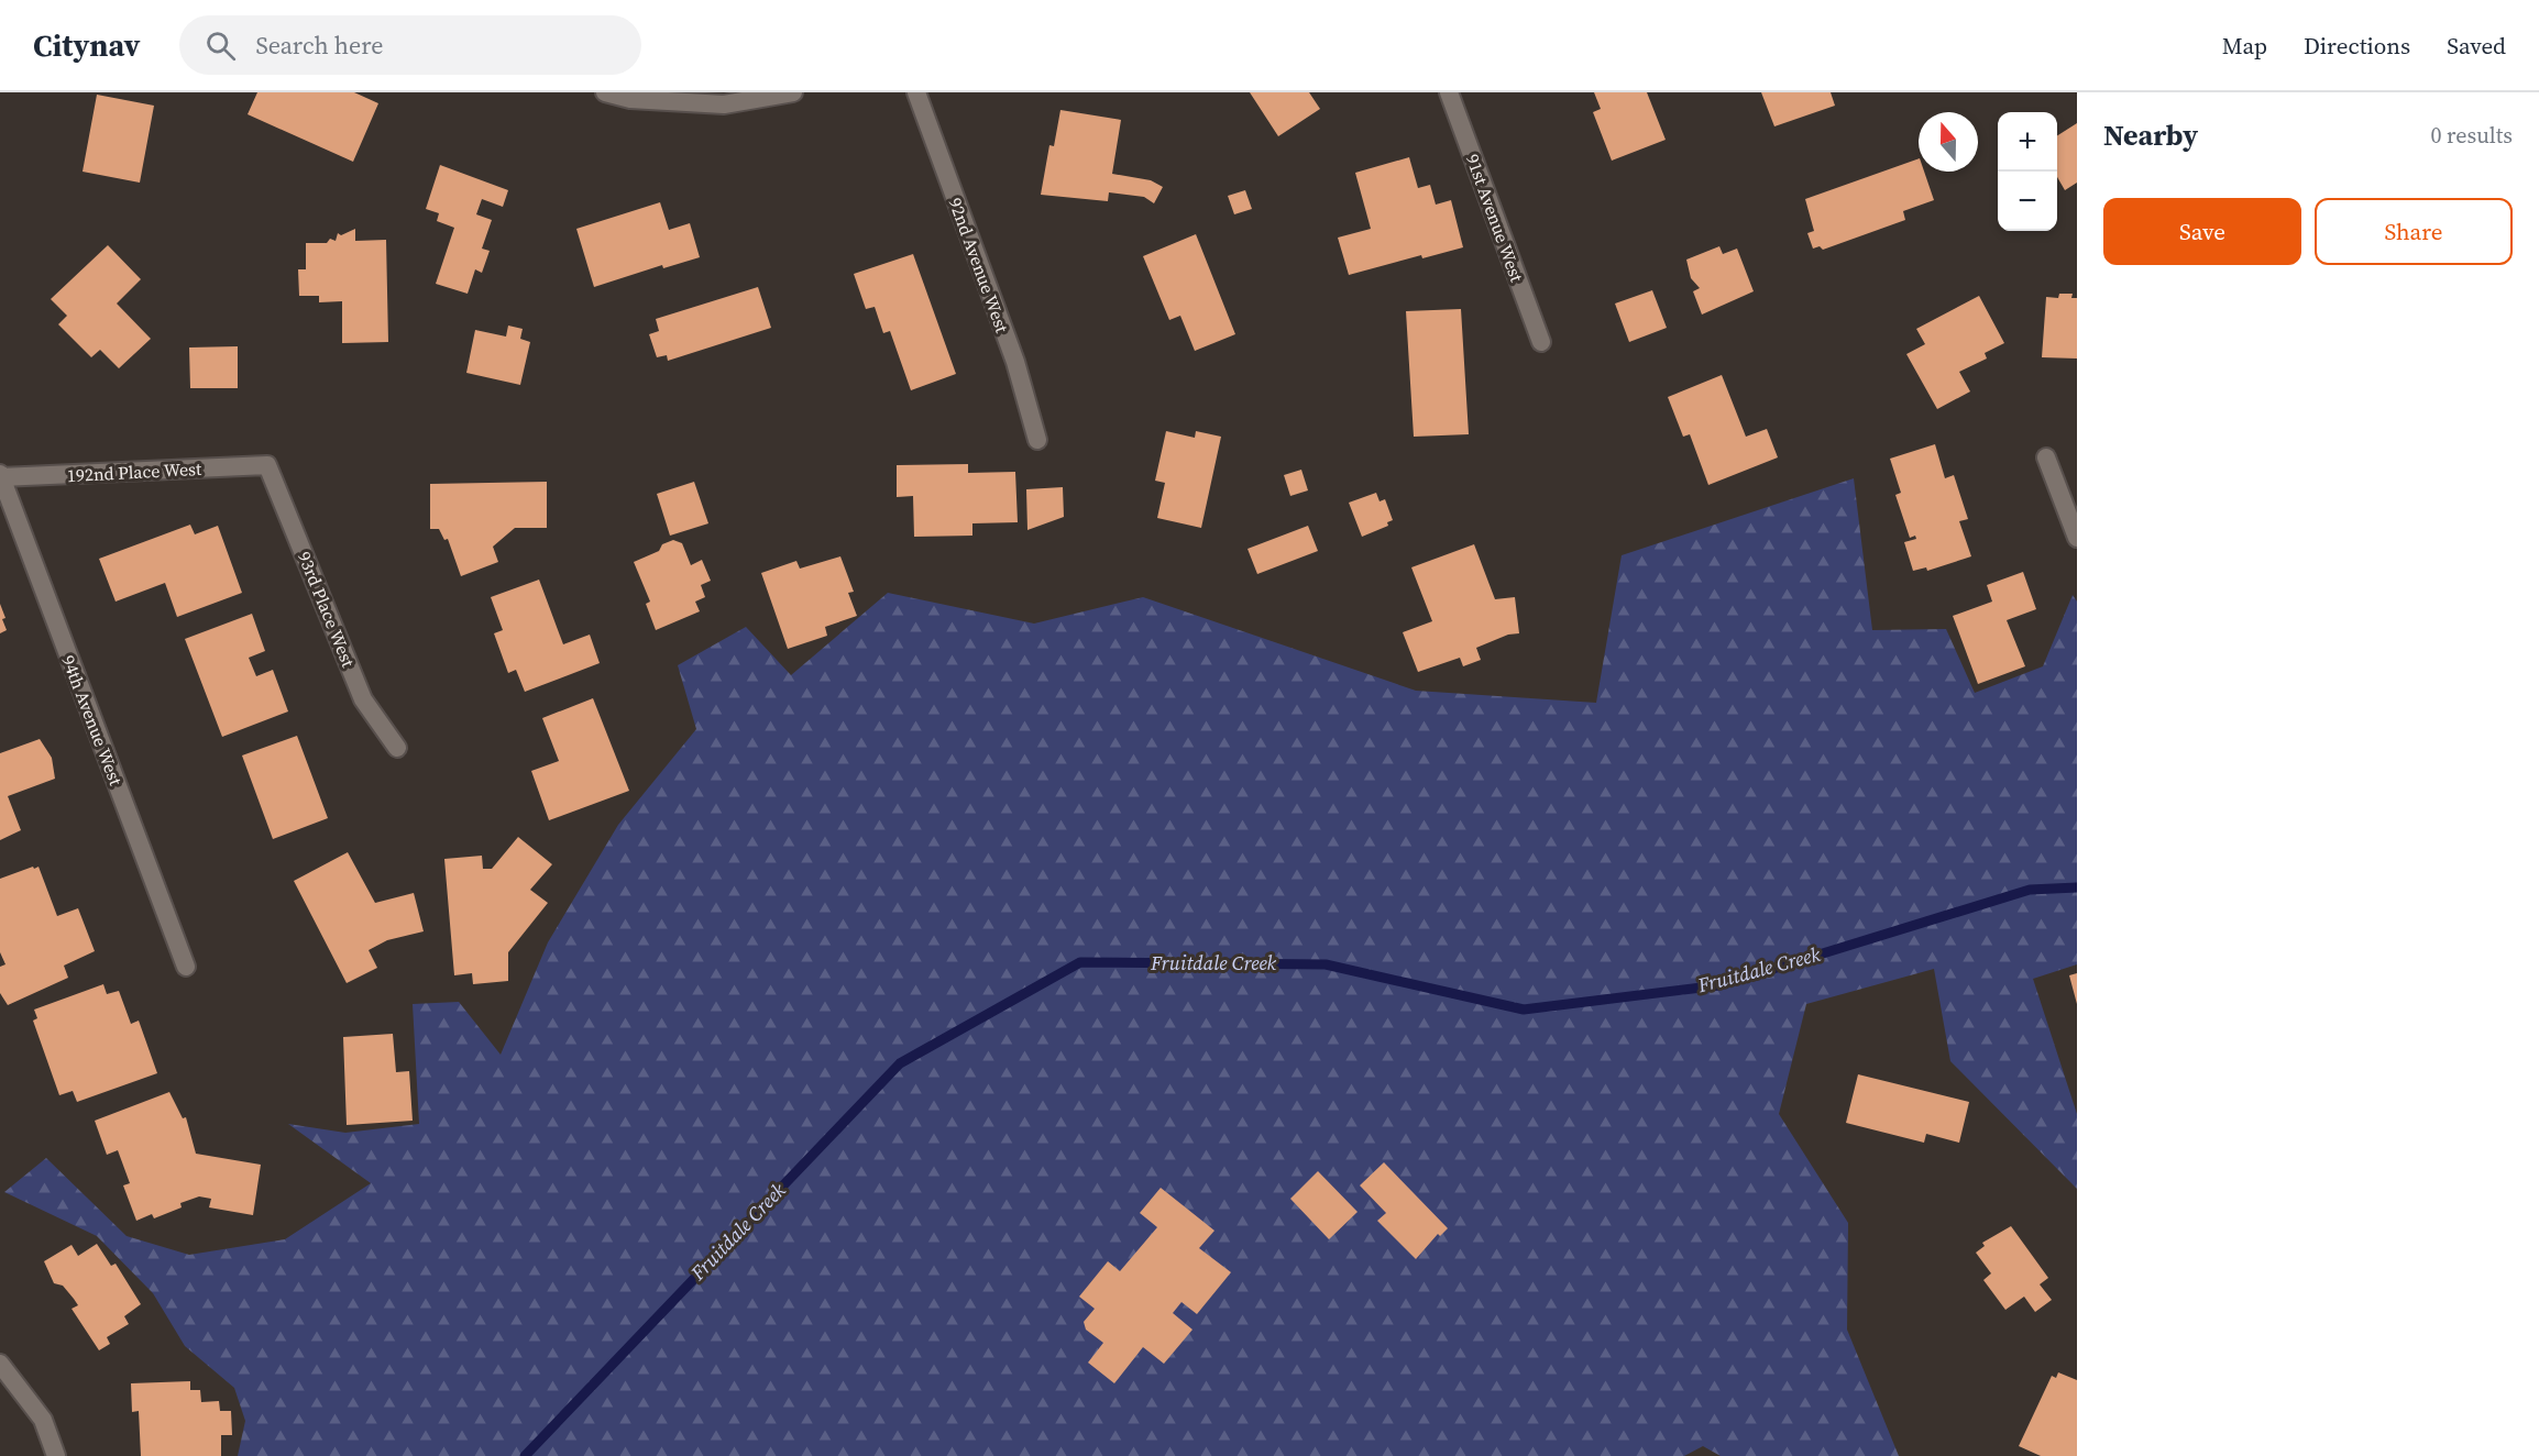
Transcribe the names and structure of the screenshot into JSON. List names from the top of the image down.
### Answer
{
  "streets": {
    "street": [
      "91st Avenue West",
      "92nd Avenue West",
      "192nd Place West",
      "93rd Place West",
      "94th Avenue West"
    ]
  },
  "crossings": [
    ["192nd Place West", "93rd Place West"],
    ["192nd Place West", "94th Avenue West"]
  ],
  "water": ["Fruitdale Creek"],
  "north": "top",
  "page": {
    "header": "Citynav",
    "search": "Search here",
    "nav": ["Map", "Directions", "Saved"],
    "heading": ["Nearby", "0 results"],
    "map_buttons": ["+", "−"],
    "buttons": ["Save", "Share"]
  }
}
